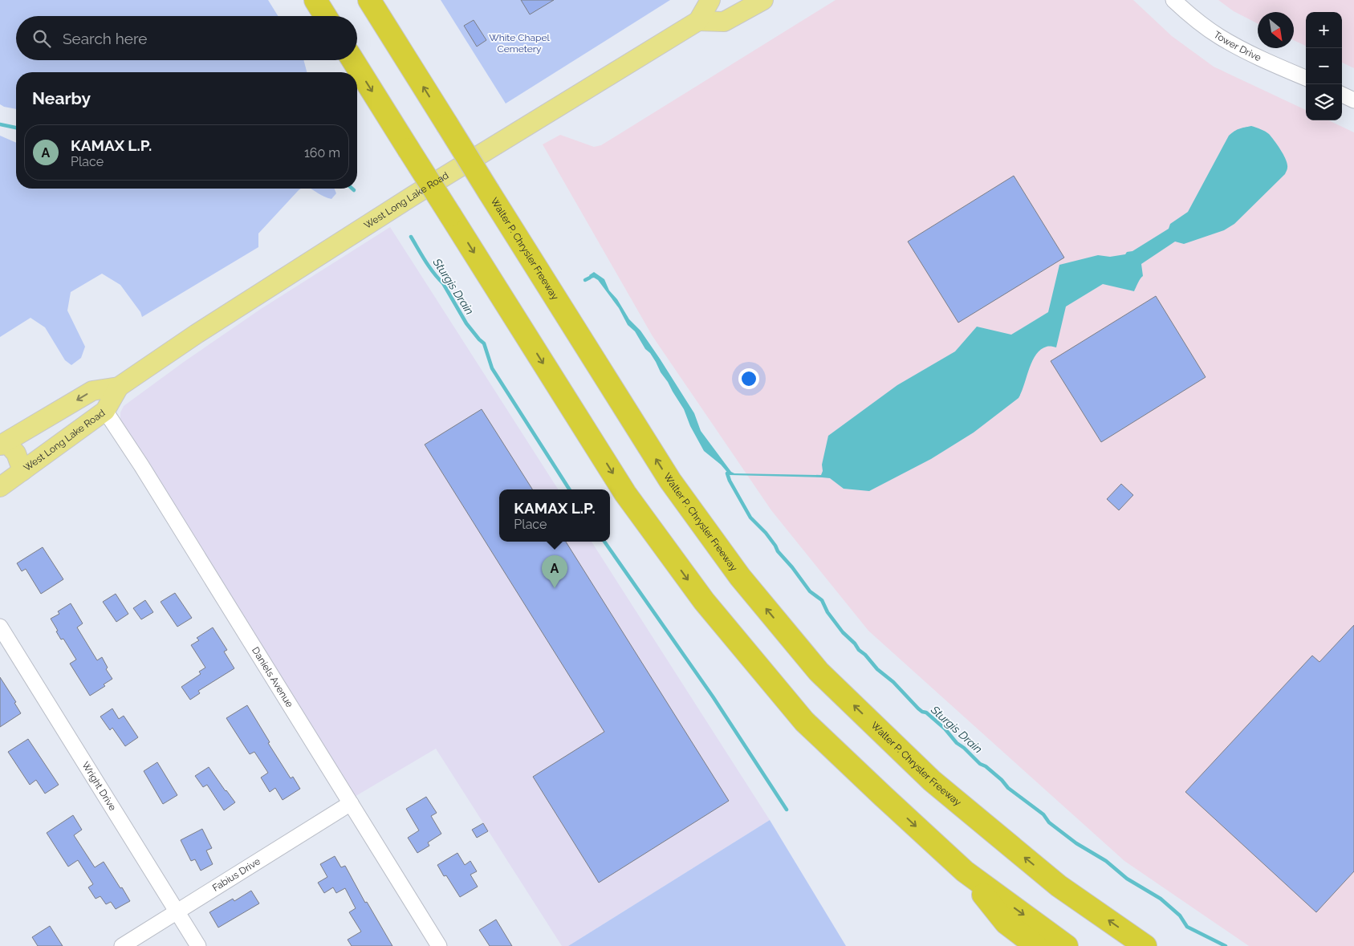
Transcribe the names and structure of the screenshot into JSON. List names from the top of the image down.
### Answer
{
  "streets": {
    "highway": ["Walter P. Chrysler Freeway"],
    "main road": ["West Long Lake Road"],
    "street": [
      "Tower Drive",
      "Daniels Avenue",
      "Wright Drive",
      "Fabius Drive"
    ]
  },
  "crossings": [
    ["West Long Lake Road", "Daniels Avenue"],
    ["Daniels Avenue", "Fabius Drive"],
    ["Wright Drive", "Fabius Drive"]
  ],
  "water": ["Sturgis Drain"],
  "parks": ["White Chapel Cemetery"],
  "north": "bottom right",
  "page": {
    "map_buttons": ["+", "−"],
    "search": "Search here",
    "heading": "Nearby",
    "list": [
      {
        "mark": "A",
        "name": "KAMAX L.P.",
        "note": "Place",
        "value": "160 m"
      }
    ],
    "popup": ["KAMAX L.P.", "Place"],
    "pins": "A"
  }
}
